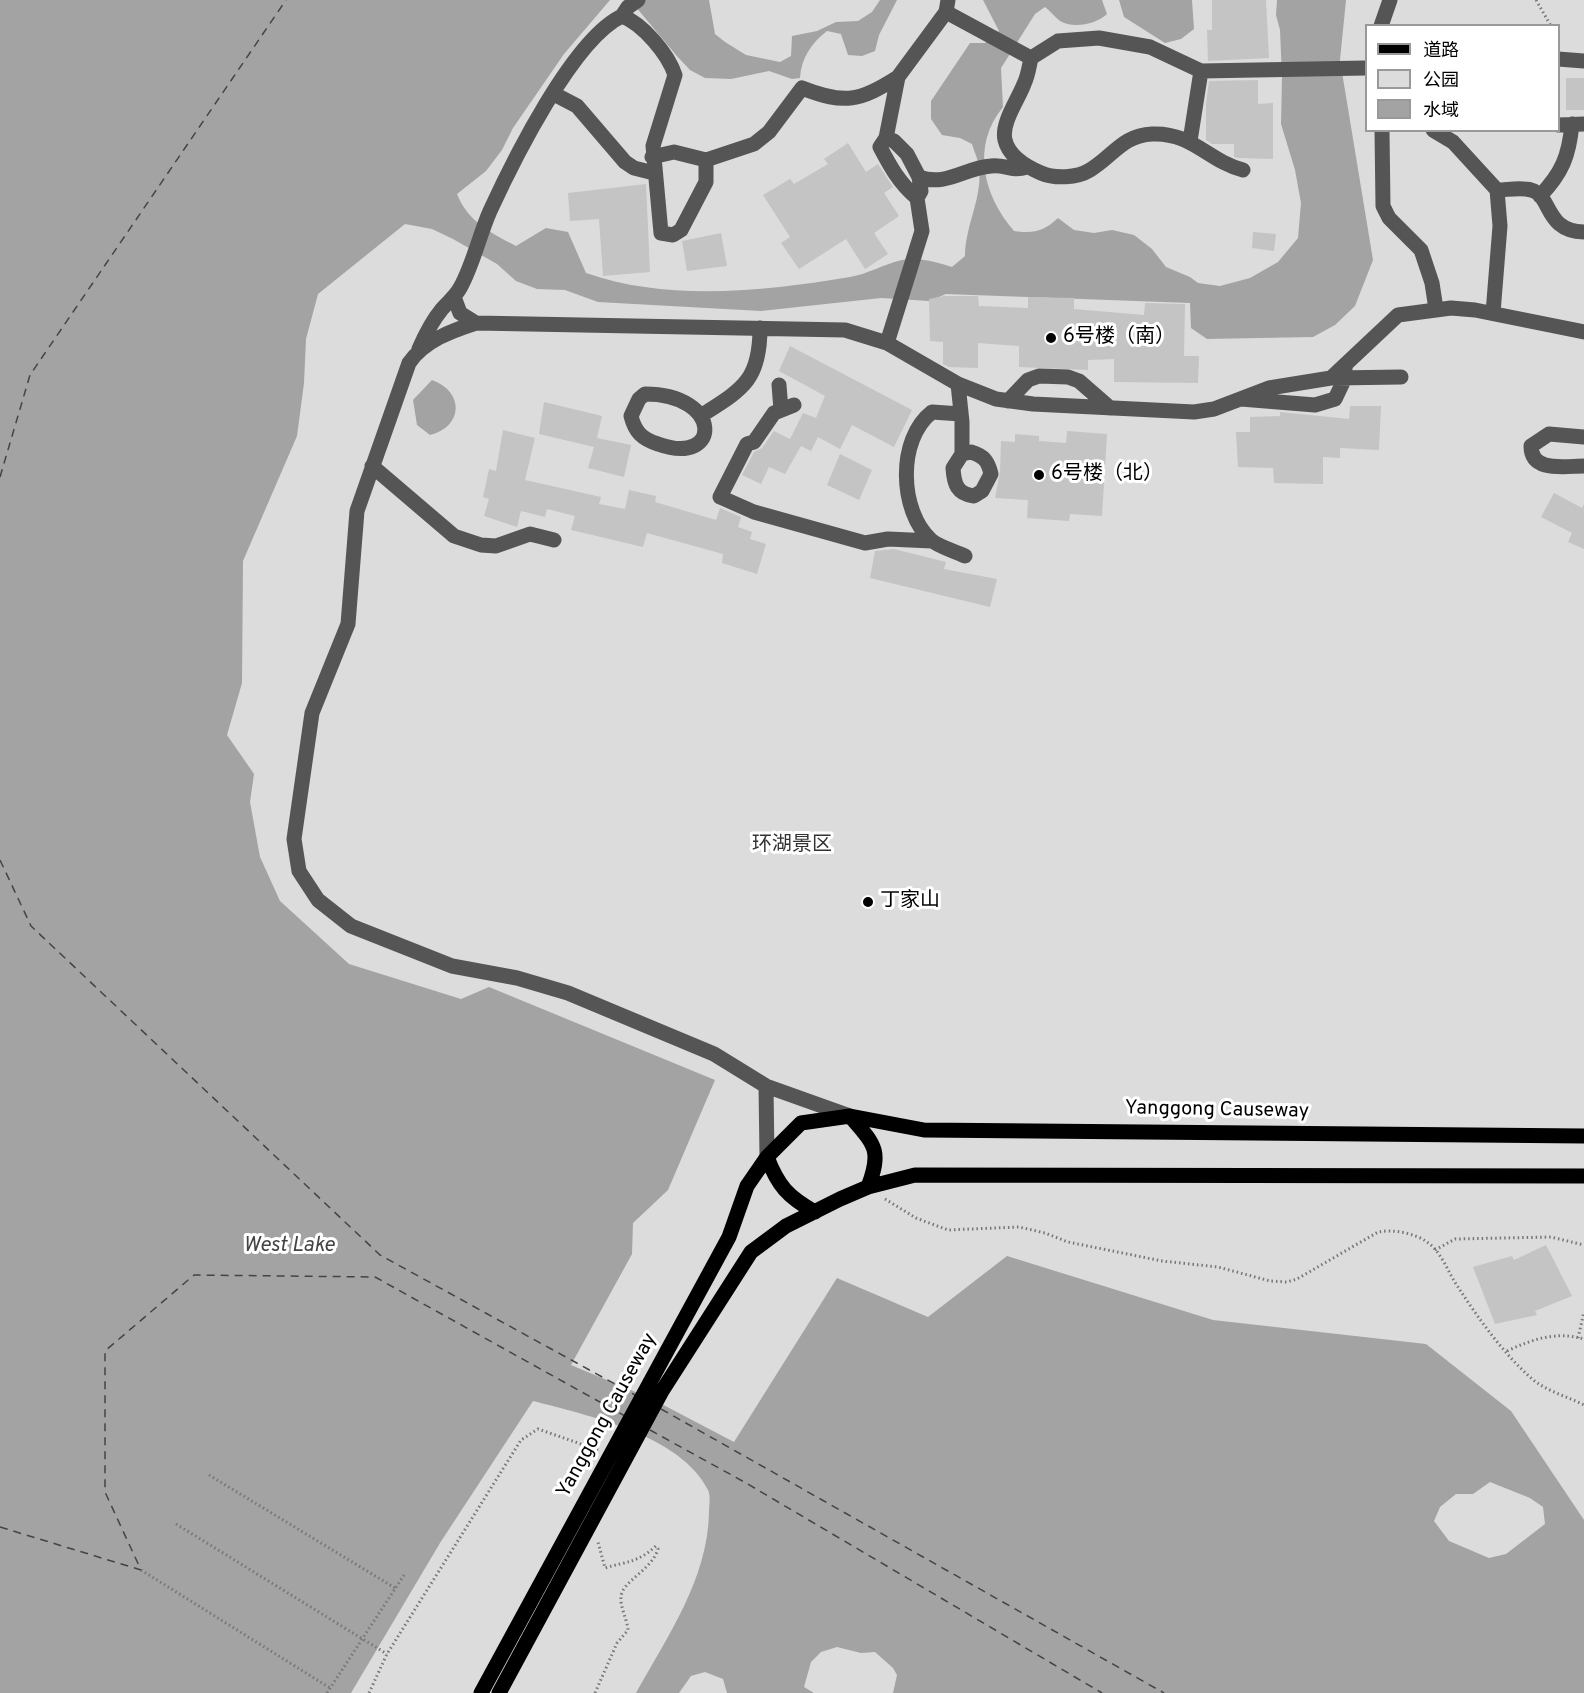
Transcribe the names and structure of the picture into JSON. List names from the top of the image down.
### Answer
{
  "streets": {
    "main road": ["Yanggong Causeway"]
  },
  "water": ["West Lake"],
  "parks": ["环湖景区"],
  "places": ["6号楼（南）", "6号楼（北）", "丁家山"],
  "legend": ["道路", "公园", "水域"]
}
